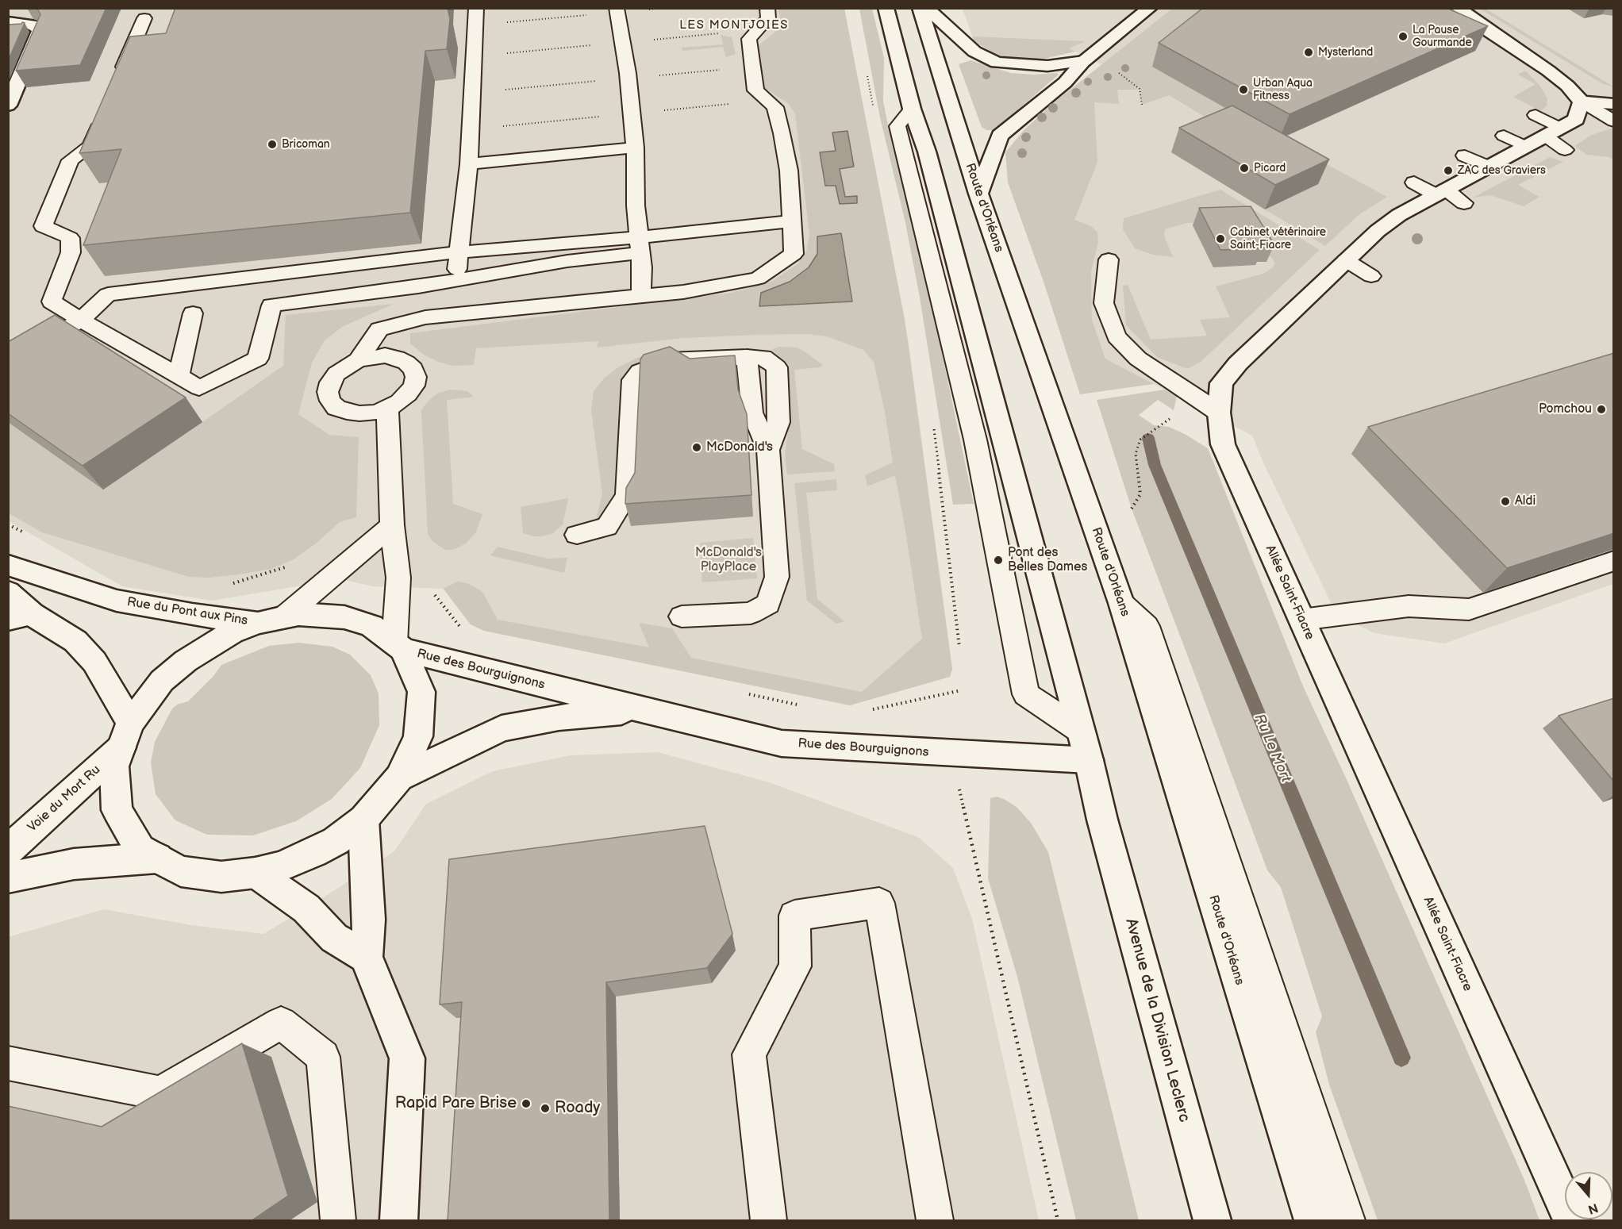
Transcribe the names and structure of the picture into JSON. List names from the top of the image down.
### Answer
{
  "streets": {
    "street": [
      "Route d'Orléans",
      "Allée Saint-Fiacre",
      "Rue du Pont aux Pins",
      "Rue des Bourguignons",
      "Voie du Mort Ru",
      "Avenue de la Division Leclerc"
    ]
  },
  "crossings": [
    ["Rue des Bourguignons", "Avenue de la Division Leclerc"]
  ],
  "districts": ["LES MONTJOIES"],
  "water": ["Ru Le Mort"],
  "parks": ["McDonald's PlayPlace"],
  "places": [
    "La Pause Gourmande",
    "Mysterland",
    "Urban Aqua Fitness",
    "Bricoman",
    "Picard",
    "ZAC des Graviers",
    "Cabinet vétérinaire Saint-Fiacre",
    "Pomchou",
    "McDonald's",
    "Aldi",
    "Pont des Belles Dames",
    "Rapid Pare Brise",
    "Roady"
  ],
  "north": "bottom"
}
